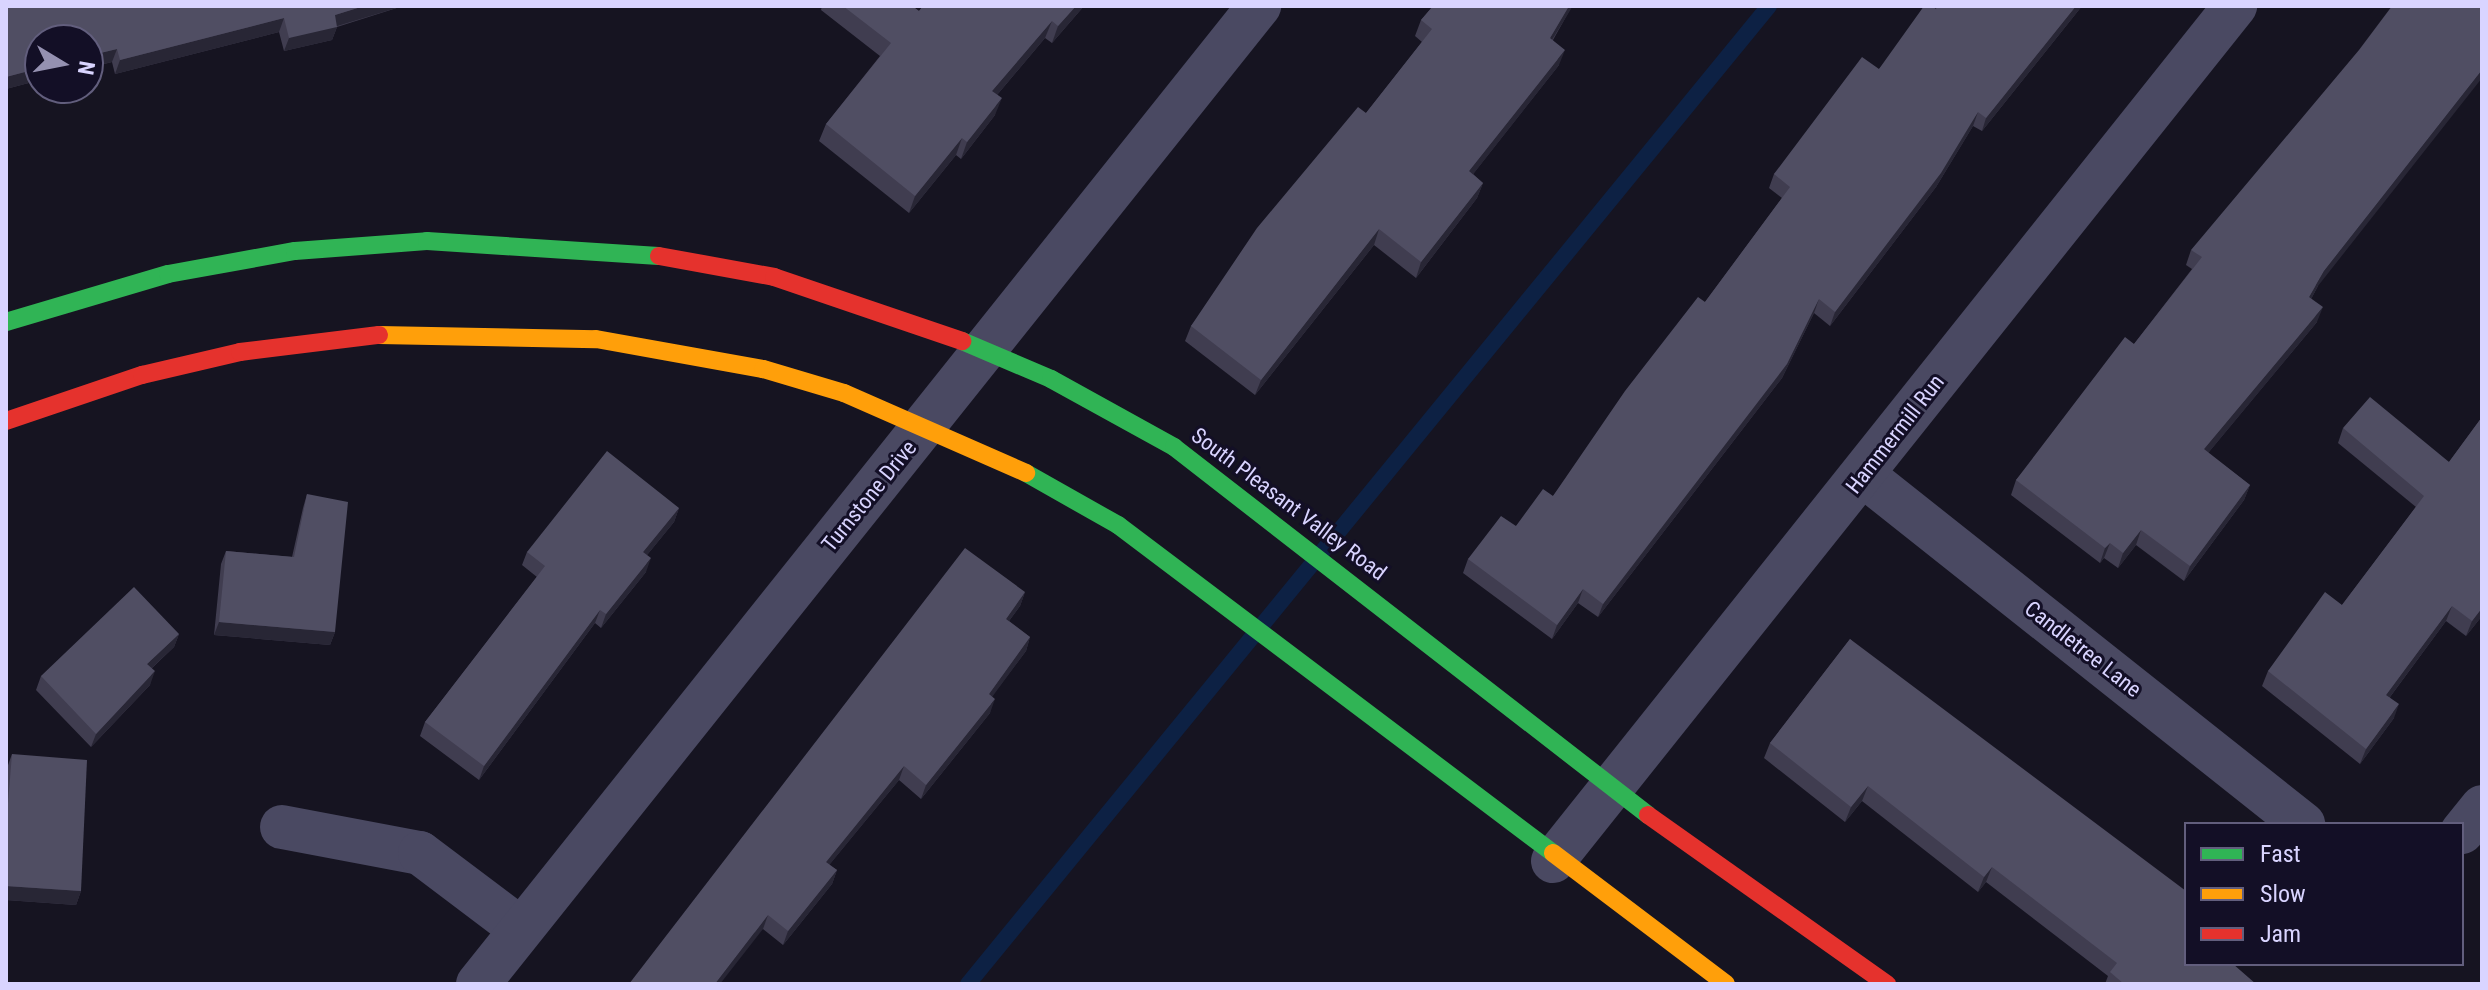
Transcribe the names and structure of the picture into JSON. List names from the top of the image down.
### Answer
{
  "streets": {
    "main road": ["South Pleasant Valley Road"],
    "street": ["Hammermill Run", "Turnstone Drive", "Candletree Lane"]
  },
  "crossings": [
    ["Hammermill Run", "South Pleasant Valley Road"],
    ["Hammermill Run", "Candletree Lane"],
    ["Turnstone Drive", "South Pleasant Valley Road"]
  ],
  "legend": ["Fast", "Slow", "Jam"],
  "north": "right"
}
